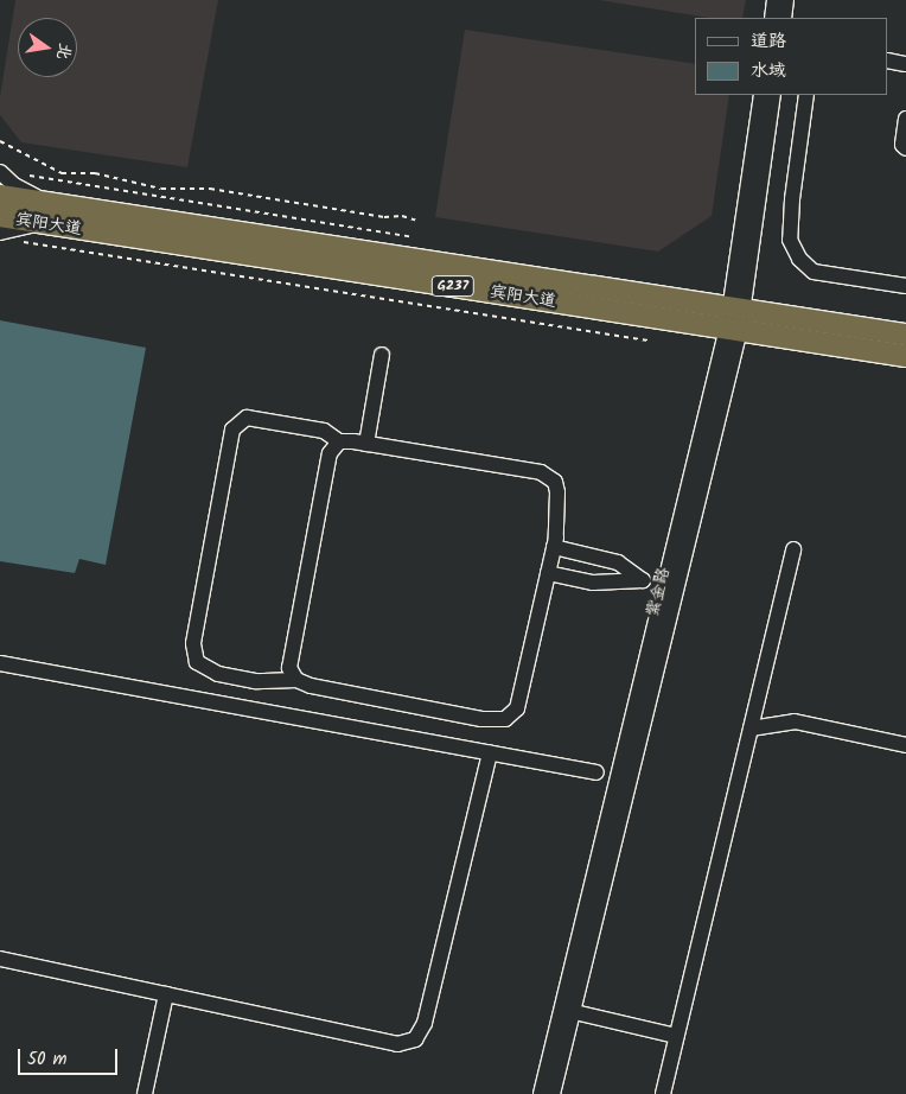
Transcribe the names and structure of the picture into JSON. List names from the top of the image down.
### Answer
{
  "streets": {
    "highway": ["宾阳大道", "G237"],
    "street": ["紫金路"]
  },
  "crossings": [
    ["宾阳大道", "紫金路"]
  ],
  "legend": ["道路", "水域"],
  "scale_bar": "50 m",
  "north": "right"
}
